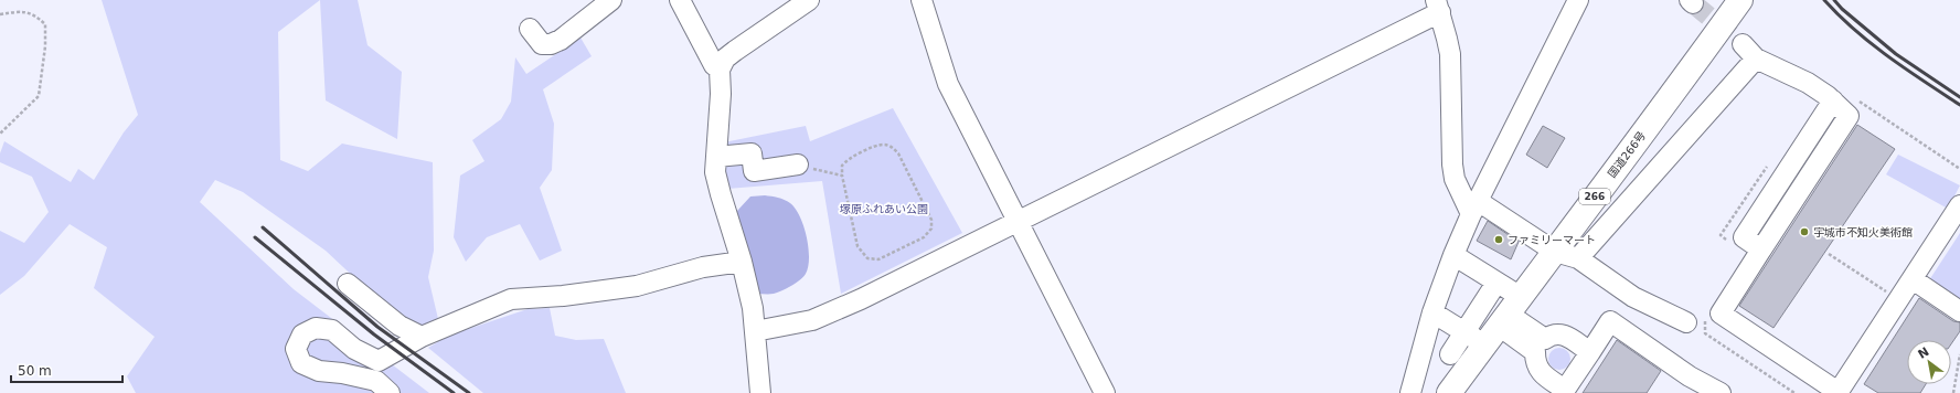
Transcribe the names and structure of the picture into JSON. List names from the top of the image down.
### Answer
{
  "streets": {
    "highway": ["国道266号", "266"]
  },
  "parks": ["塚原ふれあい公園"],
  "places": ["宇城市不知火美術館", "ファミリーマート"],
  "scale_bar": "50 m",
  "north": "top left"
}
